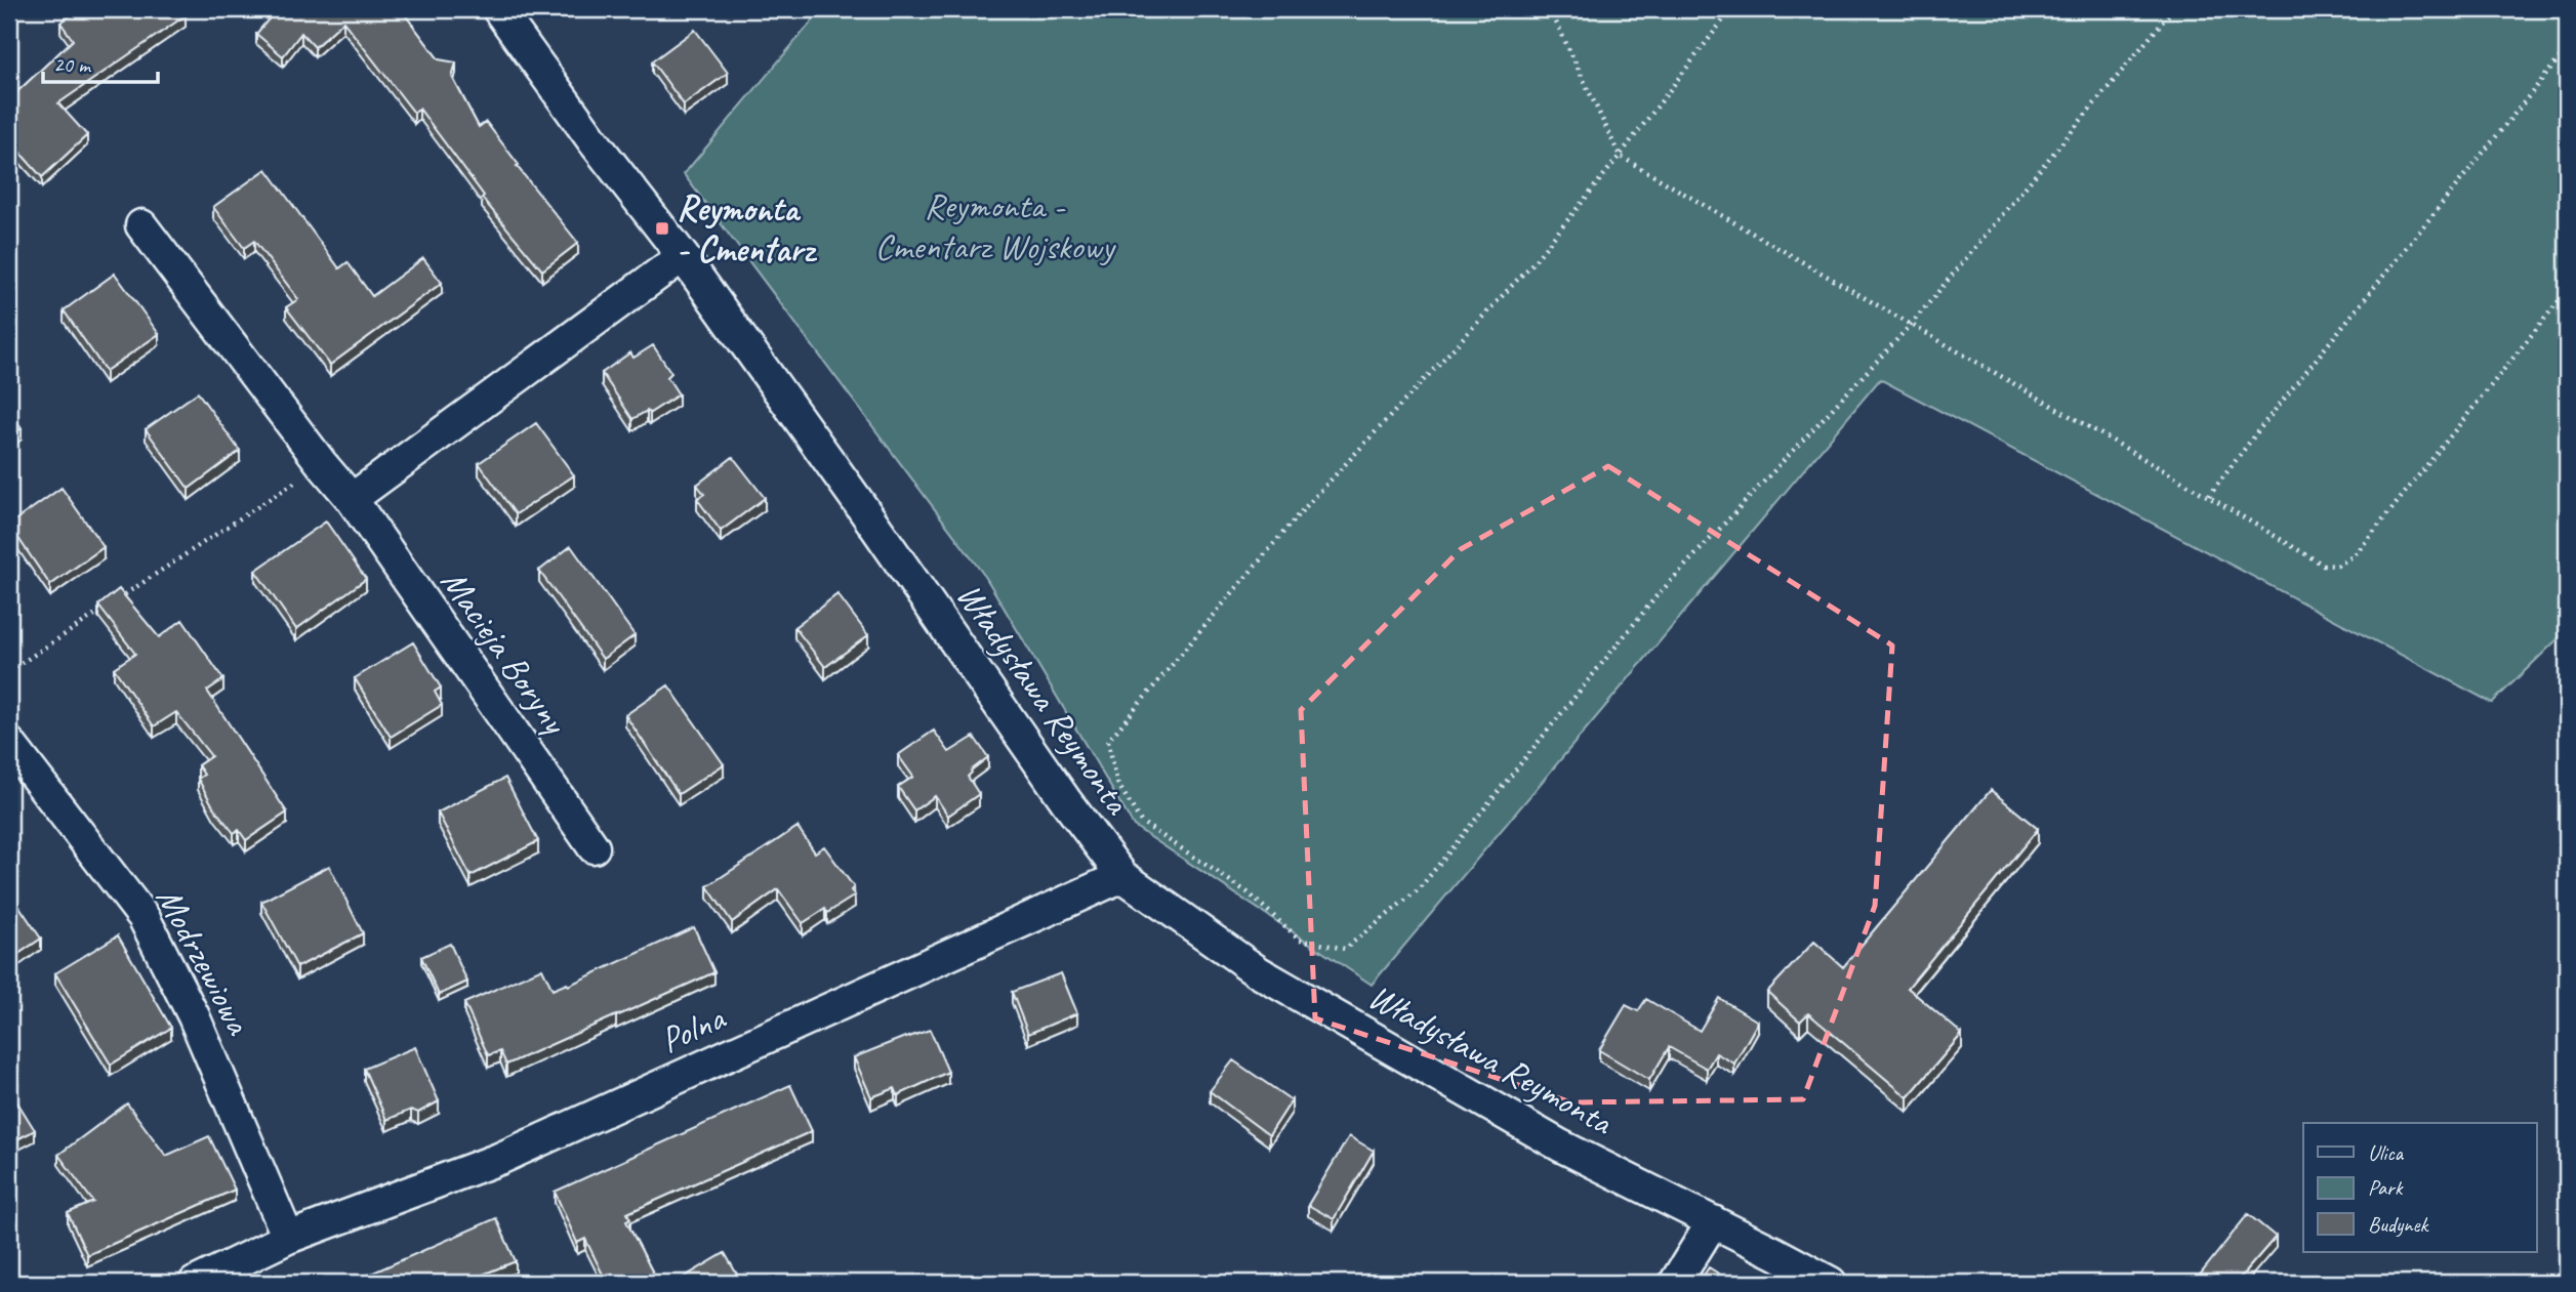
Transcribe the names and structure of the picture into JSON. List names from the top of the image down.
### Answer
{
  "streets": {
    "street": [
      "Macieja Boryny",
      "Władysława Reymonta",
      "Modrzewiowa",
      "Polna"
    ]
  },
  "crossings": [
    ["Władysława Reymonta", "Polna"],
    ["Modrzewiowa", "Polna"]
  ],
  "parks": ["Reymonta - Cmentarz Wojskowy"],
  "places": {
    "transit": ["Reymonta - Cmentarz"]
  },
  "legend": ["Ulica", "Park", "Budynek"],
  "scale_bar": "20 m"
}
